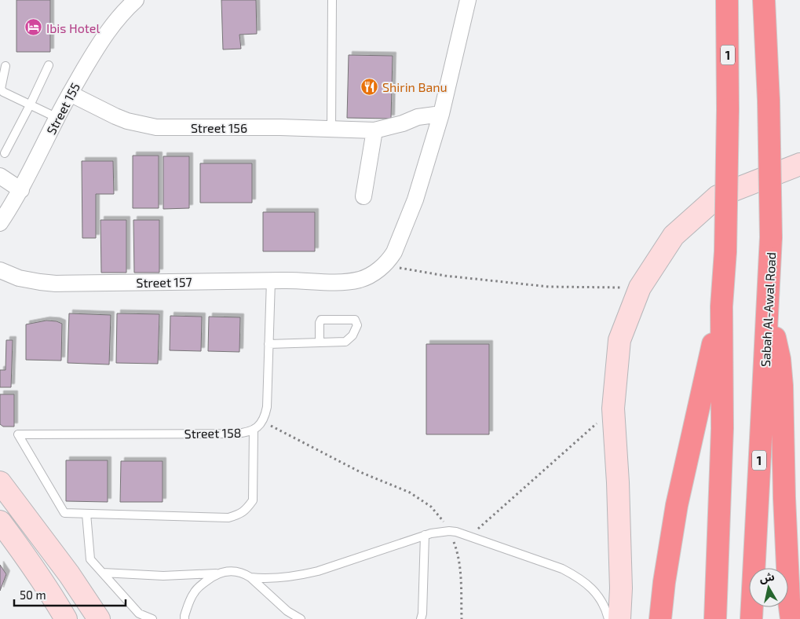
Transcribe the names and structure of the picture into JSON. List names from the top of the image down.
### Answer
{
  "streets": {
    "highway": ["1", "Sabah Al-Awal Road"],
    "street": ["Street 155", "Street 156", "Street 157"],
    "lane": ["Street 158"]
  },
  "crossings": [
    ["Street 155", "Street 156"]
  ],
  "places": {
    "hotel": ["Ibis Hotel"],
    "restaurant": ["Shirin Banu"]
  },
  "scale_bar": "50 m",
  "north": "top"
}
